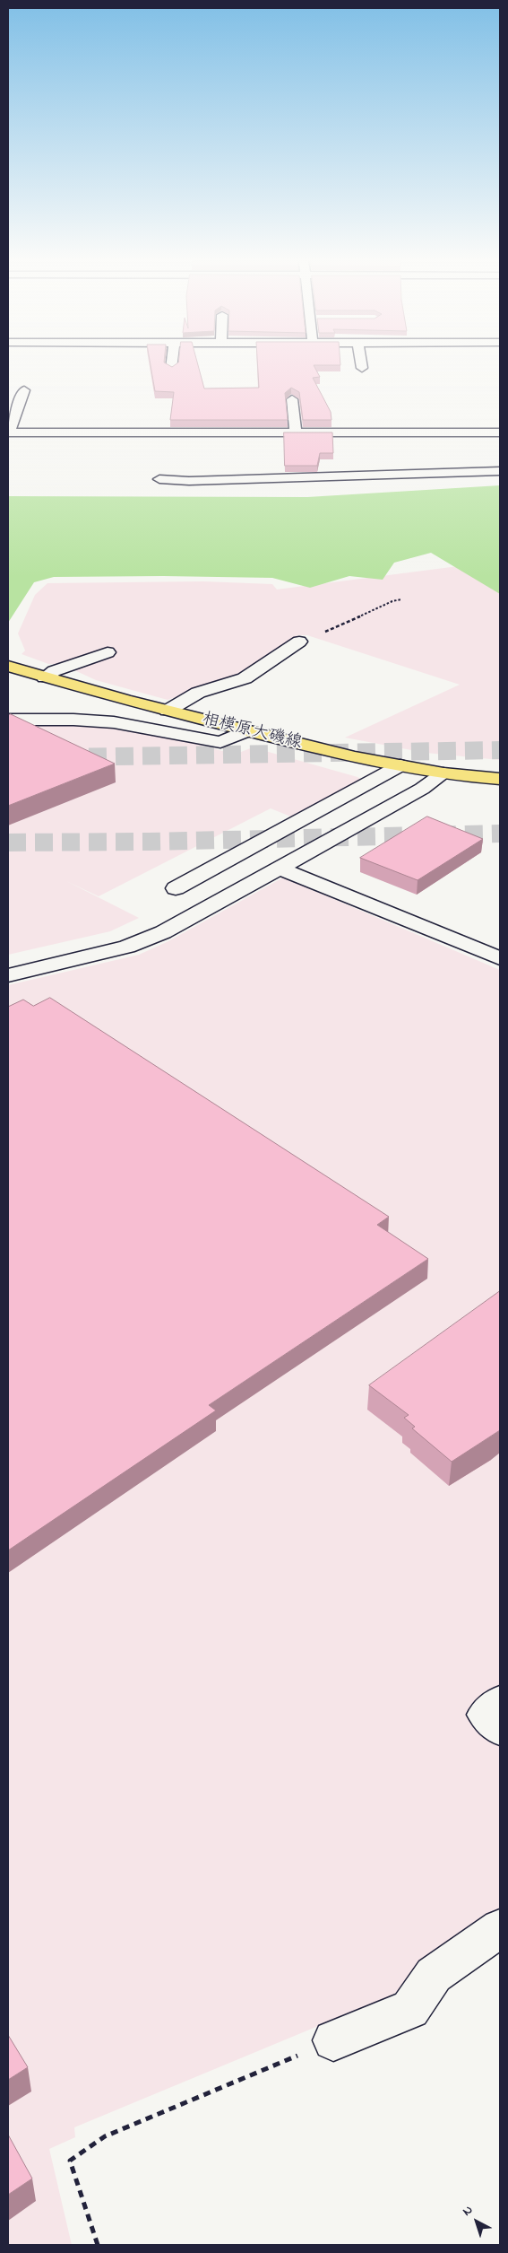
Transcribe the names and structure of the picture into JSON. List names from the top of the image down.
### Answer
{
  "streets": {
    "main road": ["相模原大磯線"]
  },
  "north": "top left"
}
